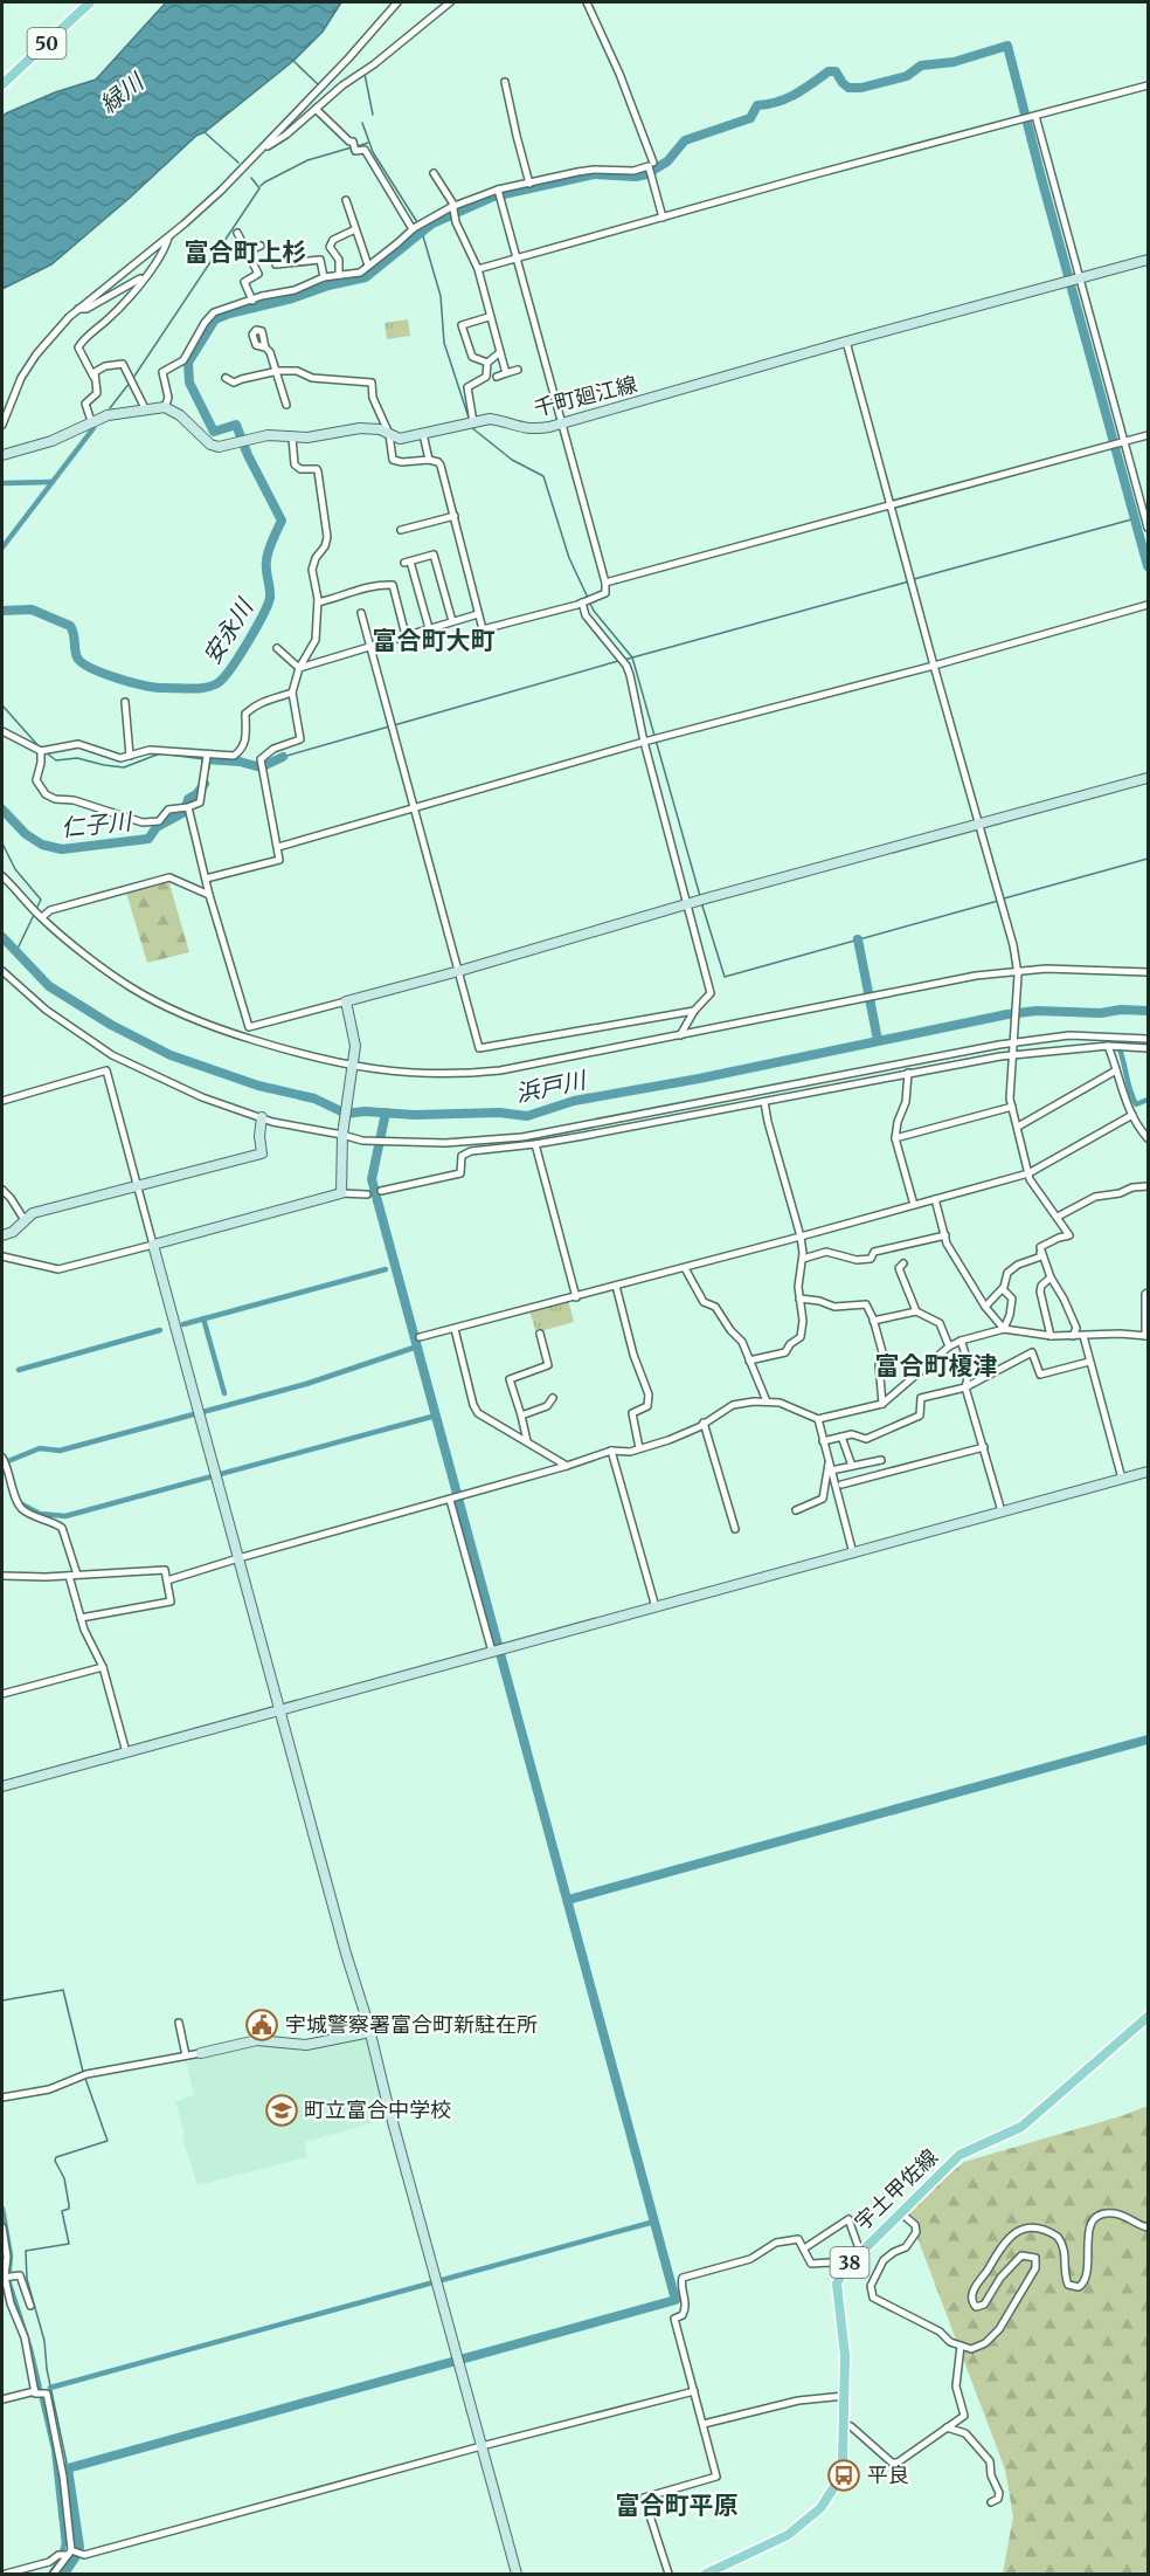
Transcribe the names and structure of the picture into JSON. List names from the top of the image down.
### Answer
{
  "streets": {
    "main road": ["50", "宇土甲佐線", "38"],
    "street": ["千町廻江線"]
  },
  "crossings": [
    ["宇土甲佐線", "38"]
  ],
  "districts": [
    "富合町上杉",
    "富合町大町",
    "富合町榎津",
    "富合町平原"
  ],
  "water": [
    "緑川",
    "安永川",
    "仁子川",
    "浜戸川"
  ],
  "places": {
    "public building": ["宇城警察署富合町新駐在所"],
    "school or university": ["町立富合中学校"],
    "bus stop": ["平良"]
  }
}
